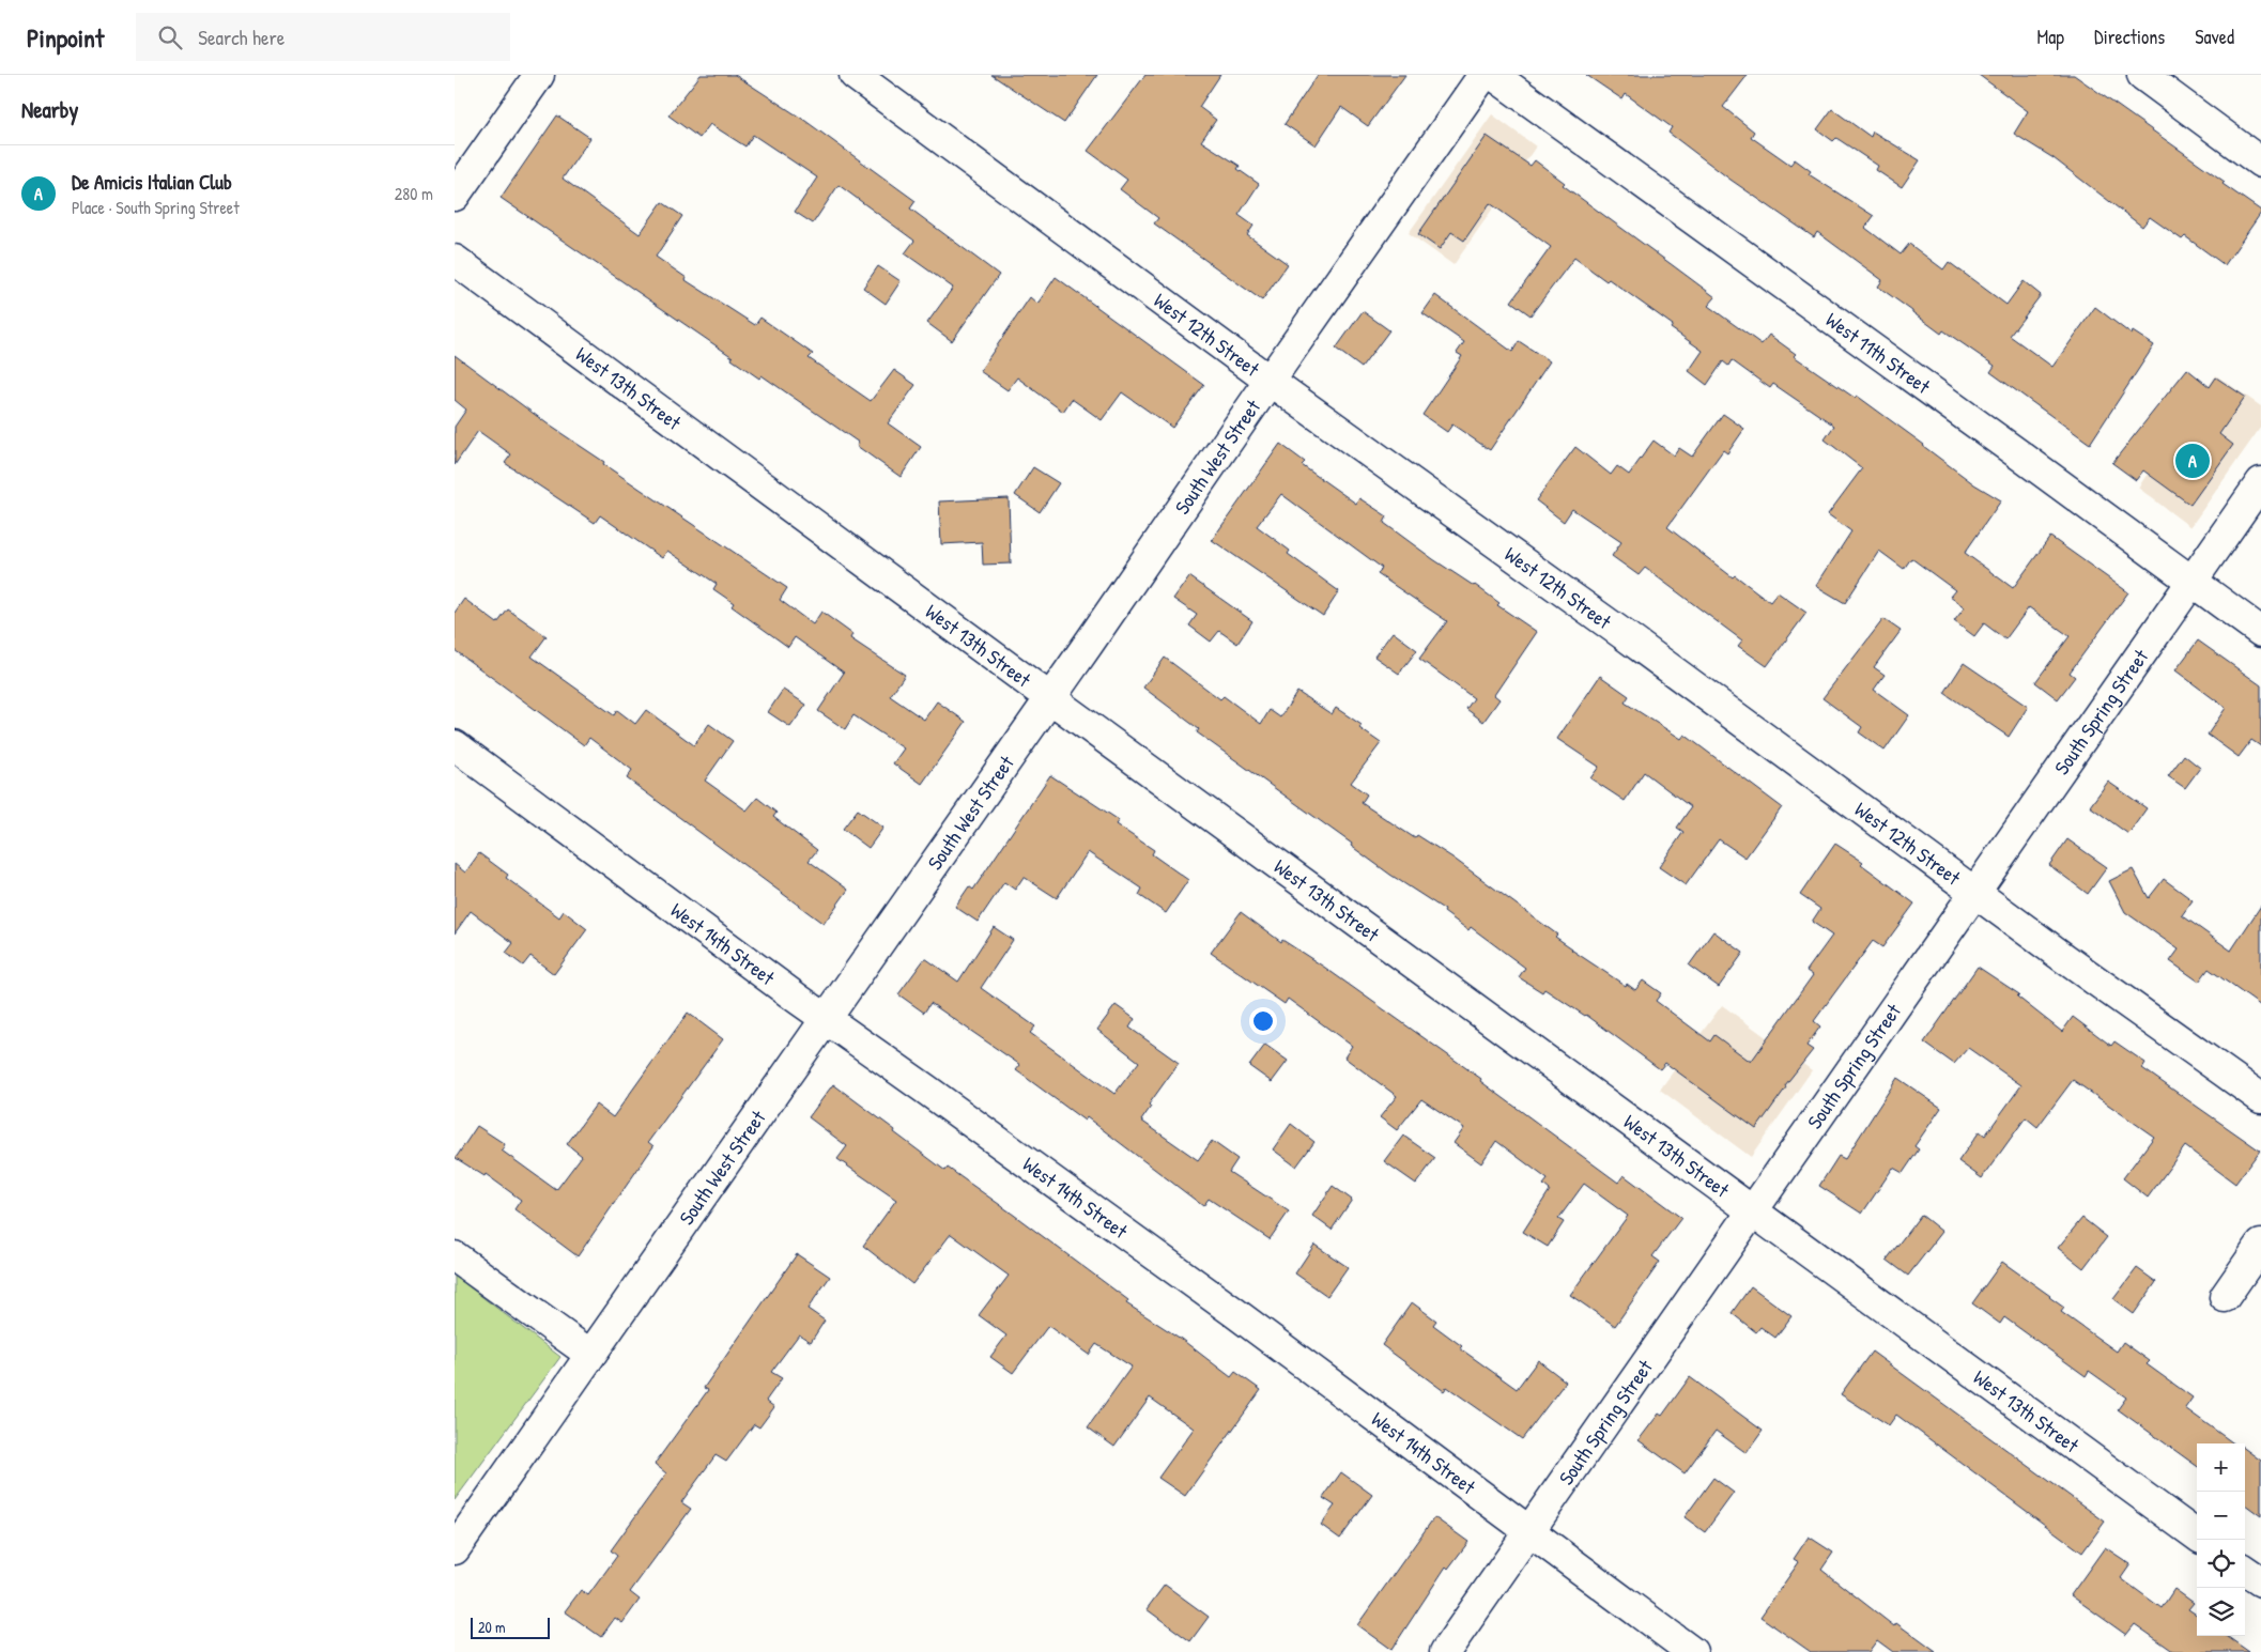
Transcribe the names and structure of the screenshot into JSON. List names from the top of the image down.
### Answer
{
  "streets": {
    "street": [
      "West 12th Street",
      "West 11th Street",
      "West 13th Street",
      "South West Street",
      "South Spring Street",
      "West 14th Street"
    ]
  },
  "crossings": [
    ["West 12th Street", "South West Street"],
    ["West 12th Street", "South Spring Street"],
    ["West 11th Street", "South Spring Street"],
    ["West 13th Street", "South West Street"],
    ["West 13th Street", "South Spring Street"],
    ["South West Street", "West 14th Street"],
    ["South Spring Street", "West 14th Street"]
  ],
  "scale_bar": "20 m",
  "page": {
    "header": "Pinpoint",
    "search": "Search here",
    "nav": ["Map", "Directions", "Saved"],
    "heading": "Nearby",
    "list": [
      {
        "mark": "A",
        "name": "De Amicis Italian Club",
        "note": "Place · South Spring Street",
        "value": "280 m"
      }
    ],
    "pins": "A",
    "map_buttons": ["+", "−"],
    "scale": "20 m"
  }
}
